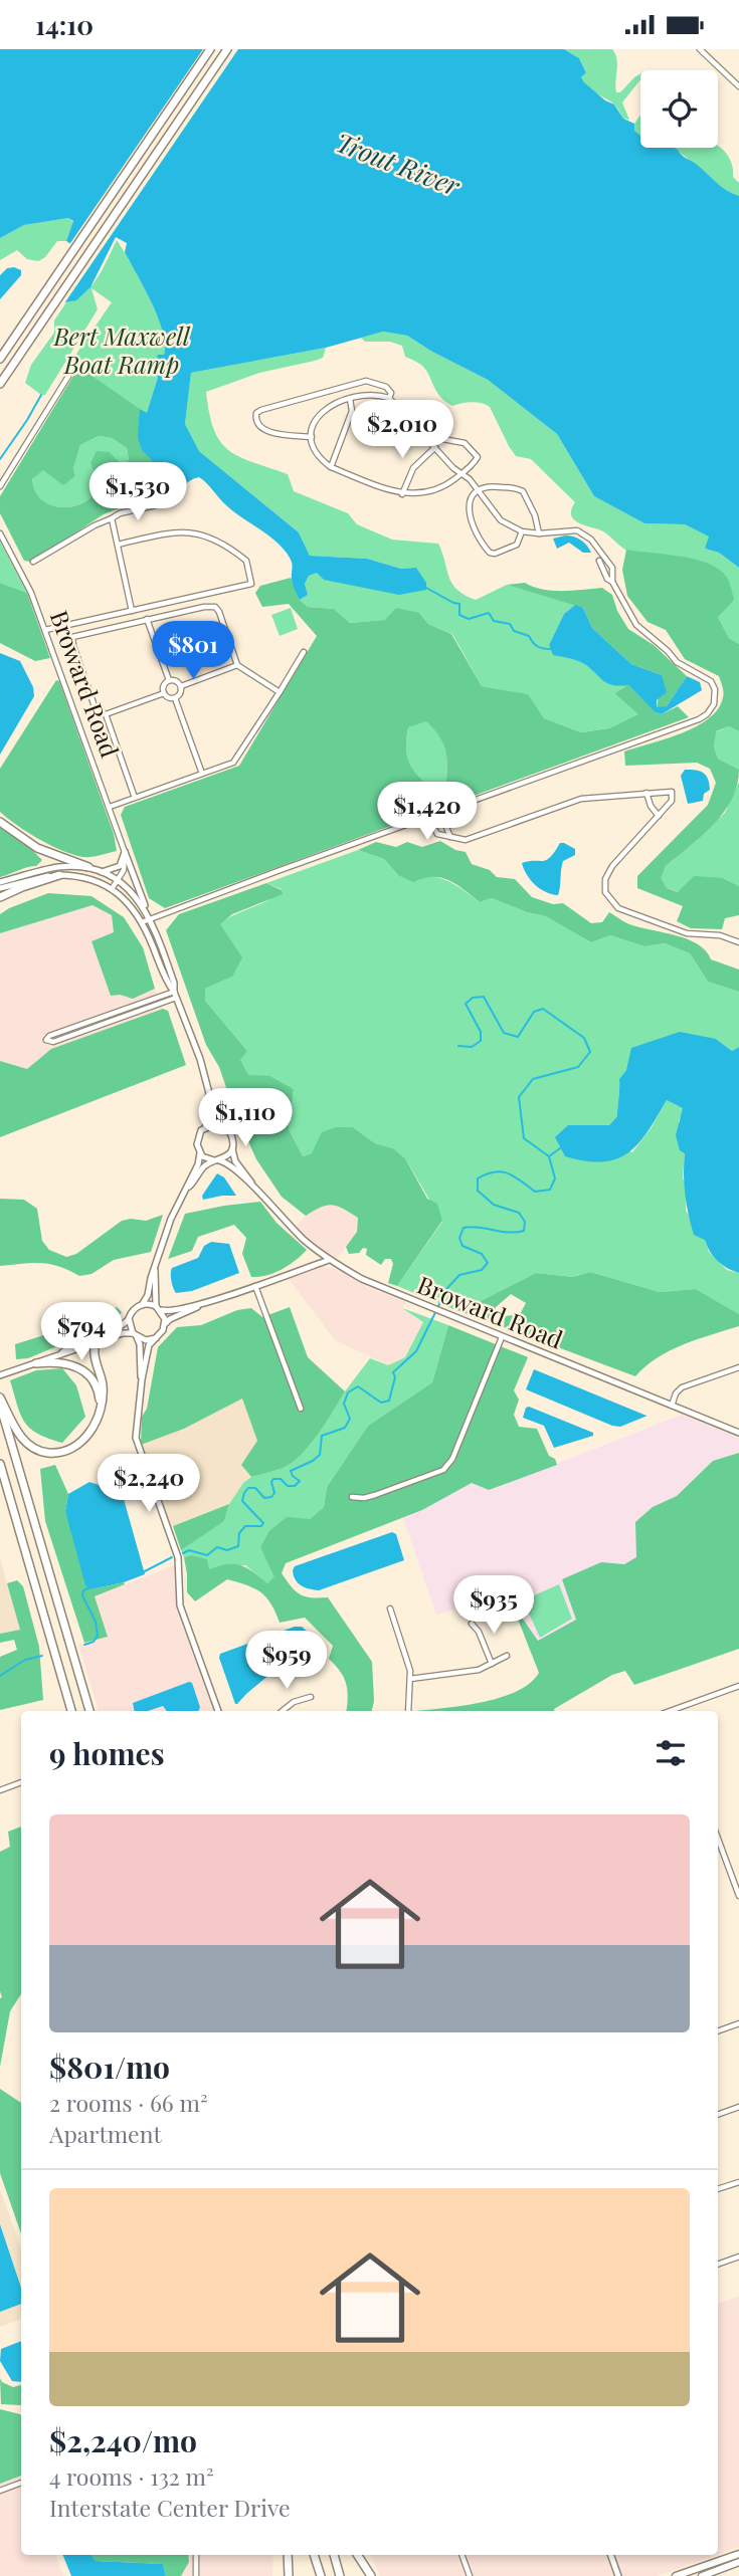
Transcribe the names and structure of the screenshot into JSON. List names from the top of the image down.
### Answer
{
  "streets": {
    "street": ["Broward Road"]
  },
  "water": ["Trout River"],
  "parks": ["Bert Maxwell Boat Ramp"],
  "page": {
    "status": "14:10",
    "price": [
      "$2,010",
      "$1,530",
      "$801",
      "$1,420",
      "$1,110",
      "$794",
      "$2,240",
      "$935",
      "$959"
    ],
    "heading": "9 homes",
    "list": [
      {
        "name": "$801/mo",
        "note": "2 rooms · 66 m² · Apartment"
      },
      {
        "name": "$2,240/mo",
        "note": "4 rooms · 132 m² · Interstate Center Drive"
      }
    ]
  }
}
